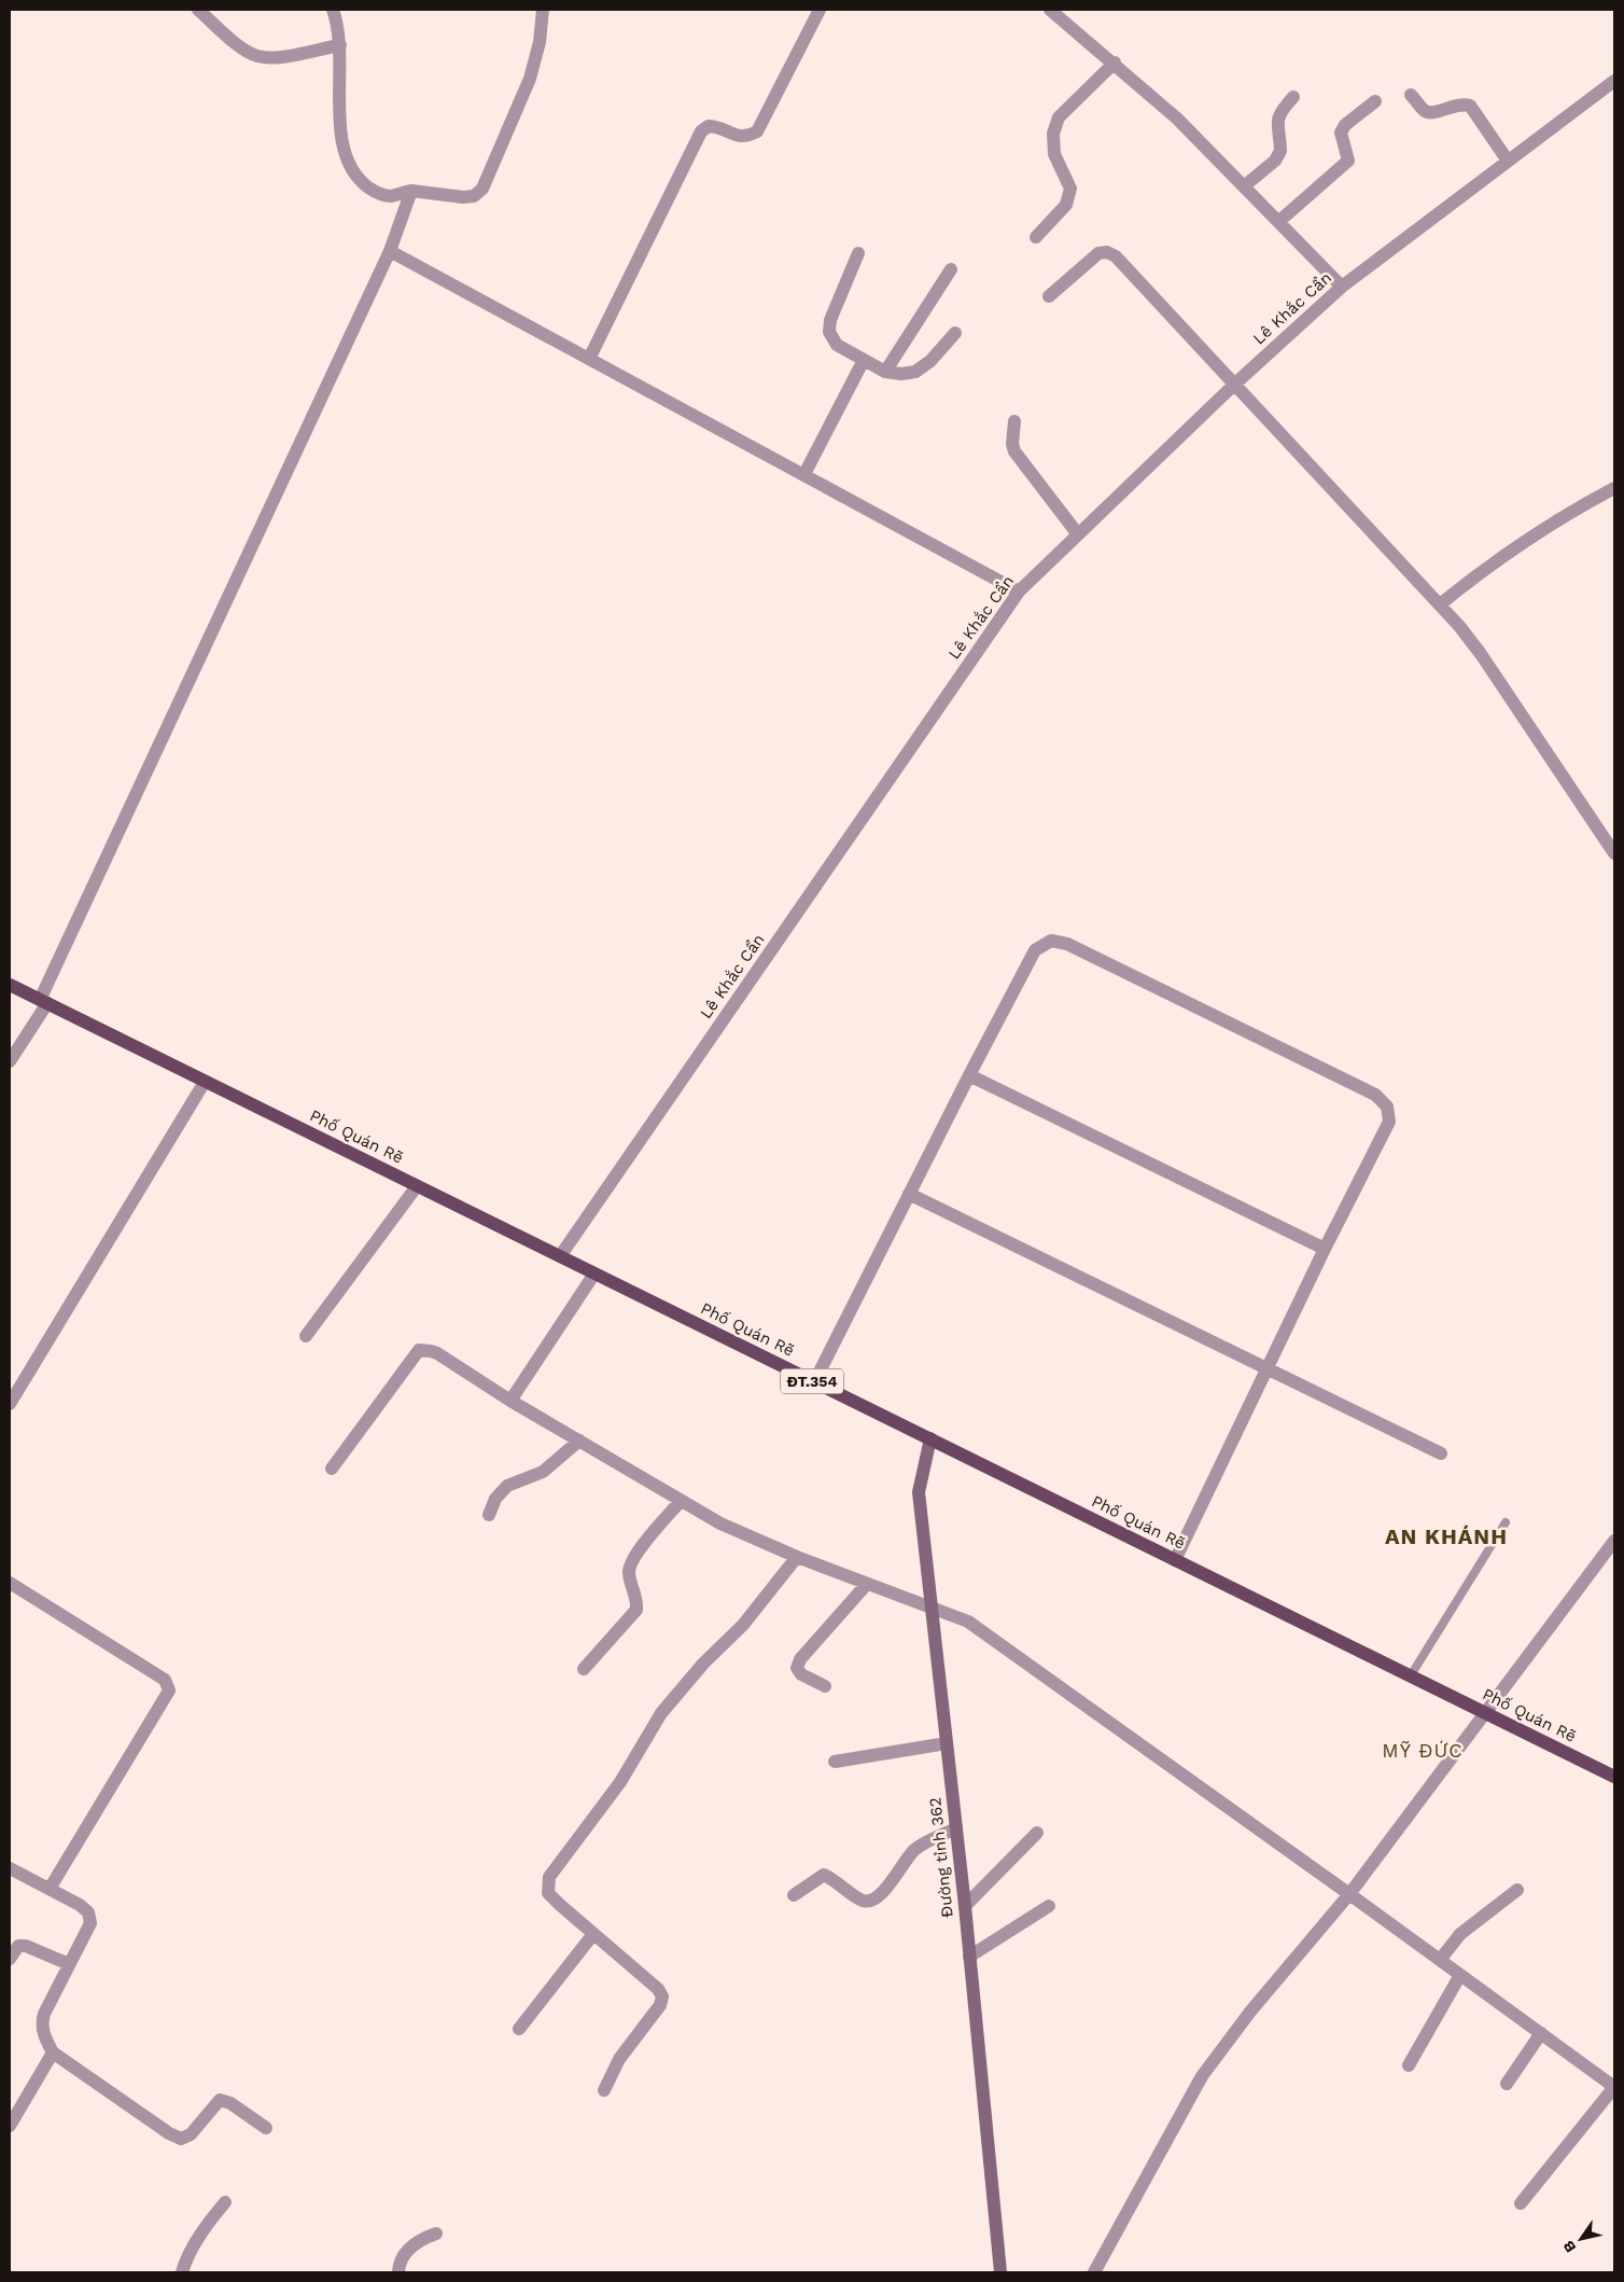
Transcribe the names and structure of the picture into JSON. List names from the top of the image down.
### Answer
{
  "streets": {
    "main road": ["Phố Quán Rẽ", "ĐT.354", "Đường tỉnh 362"],
    "street": ["Lê Khắc Cẩn"]
  },
  "crossings": [
    ["Lê Khắc Cẩn", "Phố Quán Rẽ"],
    ["Phố Quán Rẽ", "Đường tỉnh 362"]
  ],
  "districts": ["AN KHÁNH", "MỸ ĐỨC"],
  "north": "bottom left"
}
